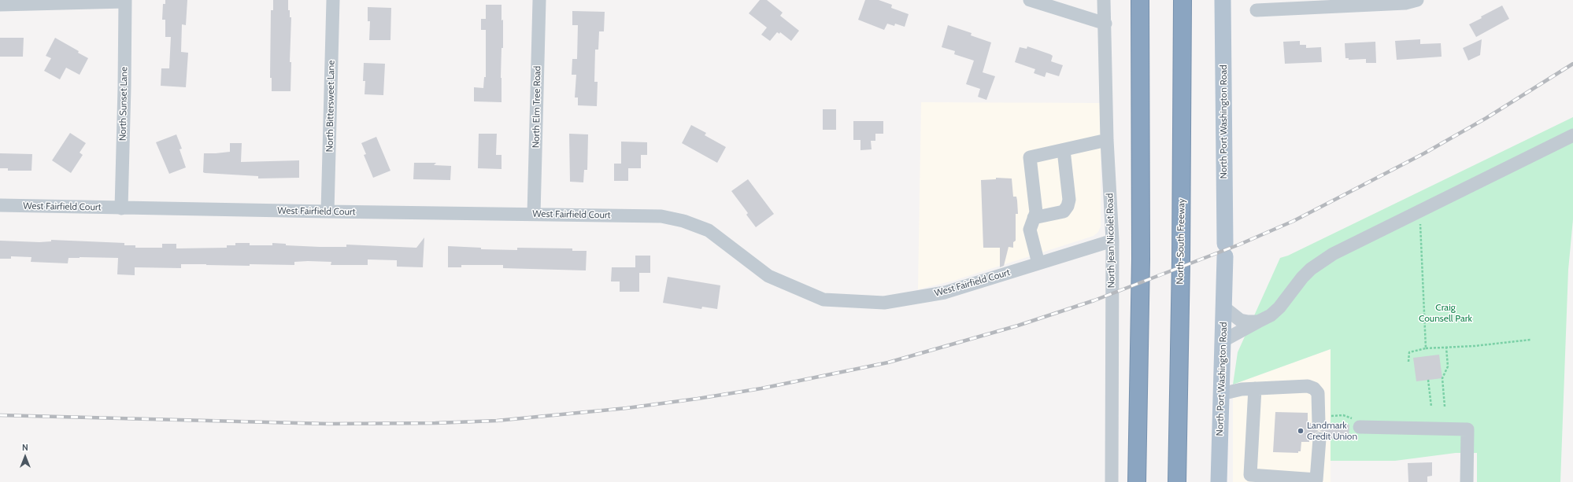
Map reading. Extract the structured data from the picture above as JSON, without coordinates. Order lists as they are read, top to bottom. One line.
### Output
{"streets":{"highway":["North-South Freeway"],"main road":["North Port Washington Road"],"street":["North Sunset Lane","North Bittersweet Lane","North Elm Tree Road","West Fairfield Court","North Jean Nicolet Road"]},"crossings":[["North Sunset Lane","West Fairfield Court"],["North Bittersweet Lane","West Fairfield Court"],["North Elm Tree Road","West Fairfield Court"],["West Fairfield Court","North Jean Nicolet Road"]],"parks":["Craig Counsell Park"],"places":["Landmark Credit Union"],"north":"top"}
